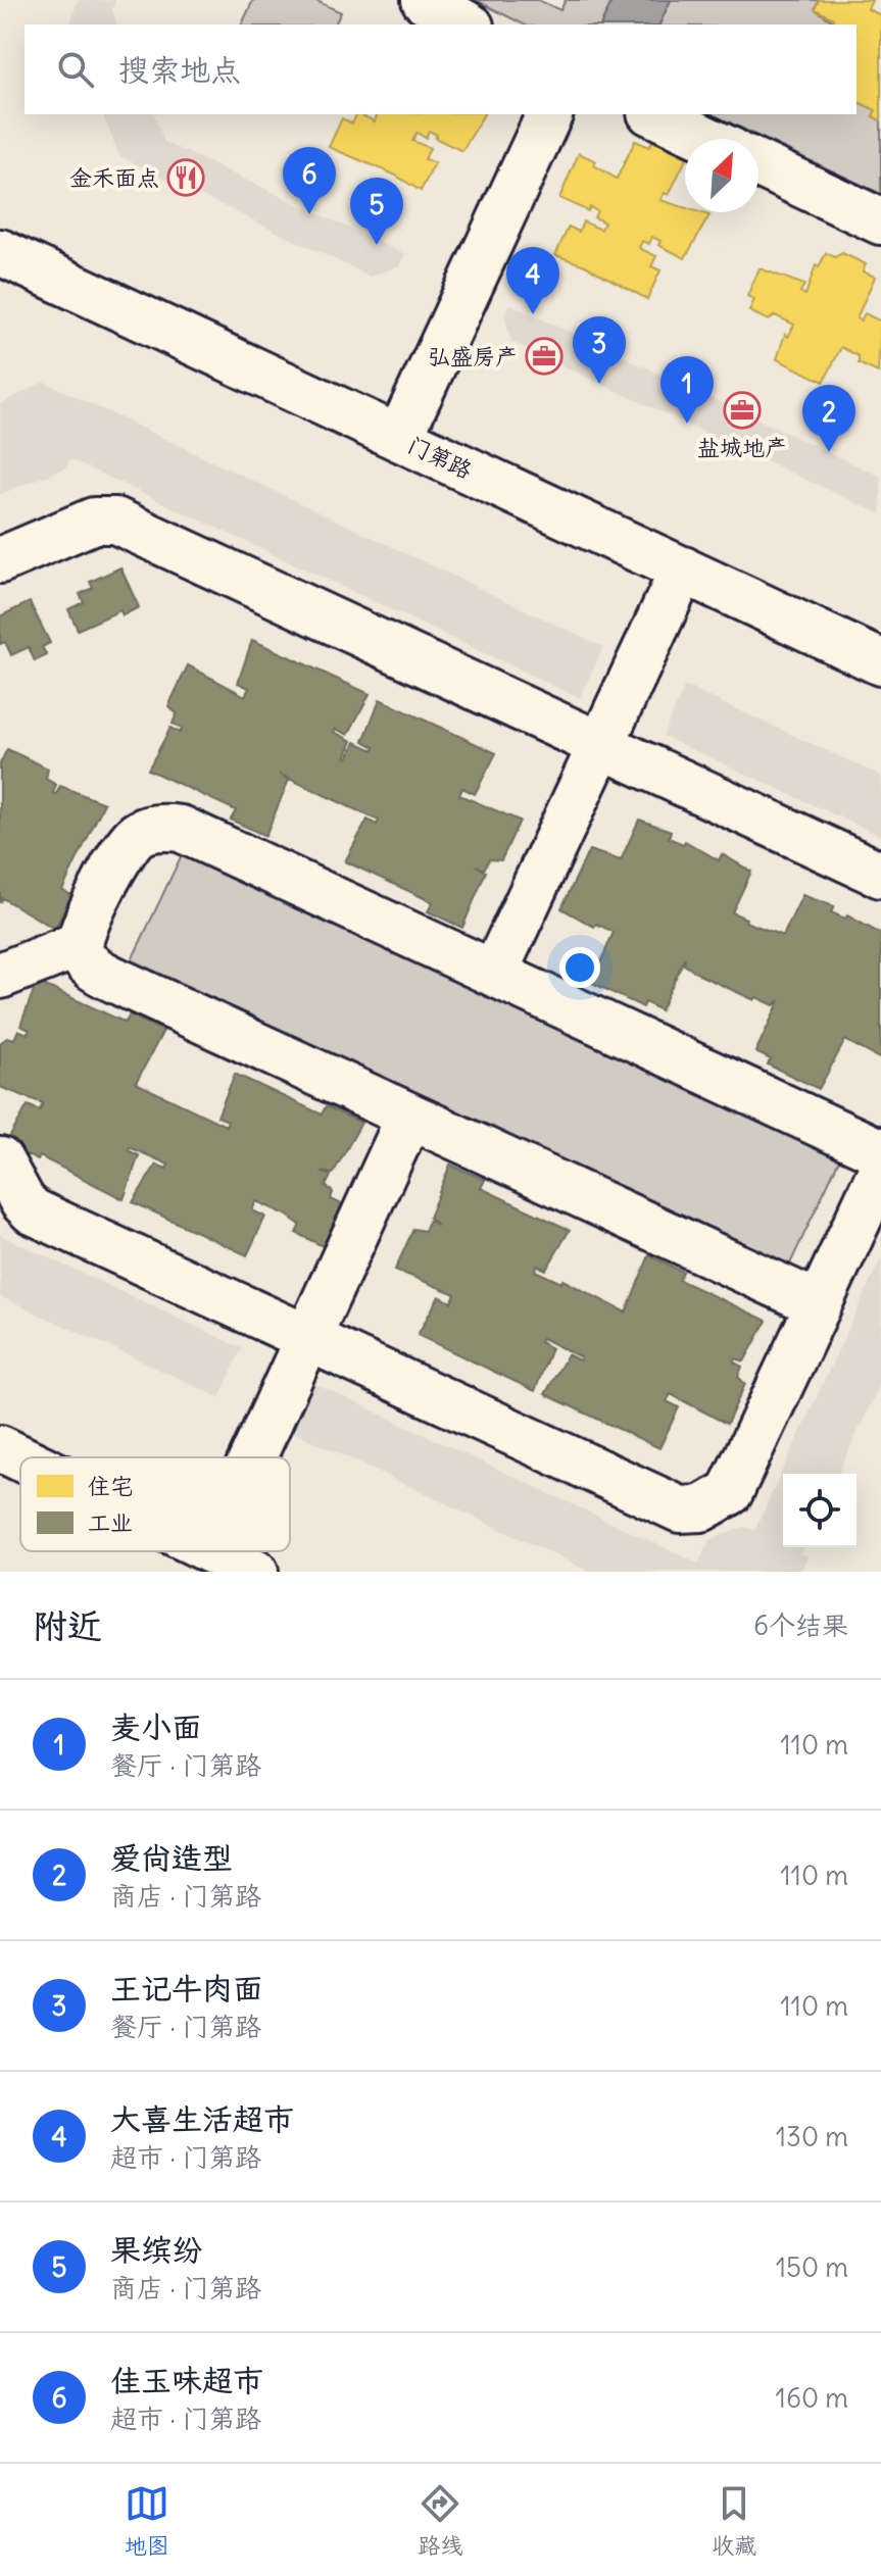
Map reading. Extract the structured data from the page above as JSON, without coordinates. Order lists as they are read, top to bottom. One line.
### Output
{"streets":{"street":["门第路"]},"places":{"restaurant":["金禾面点"],"office":["弘盛房产","盐城地产"]},"legend":["住宅","工业"],"north":"top right","page":{"search":"搜索地点","pins":["6","5","4","3","1","2"],"heading":["附近","6个结果"],"list":[{"mark":"1","name":"麦小面","note":"餐厅 · 门第路","value":"110 m"},{"mark":"2","name":"爱尚造型","note":"商店 · 门第路","value":"110 m"},{"mark":"3","name":"王记牛肉面","note":"餐厅 · 门第路","value":"110 m"},{"mark":"4","name":"大喜生活超市","note":"超市 · 门第路","value":"130 m"},{"mark":"5","name":"果缤纷","note":"商店 · 门第路","value":"150 m"},{"mark":"6","name":"佳玉味超市","note":"超市 · 门第路","value":"160 m"}],"nav":["地图","路线","收藏"]}}
